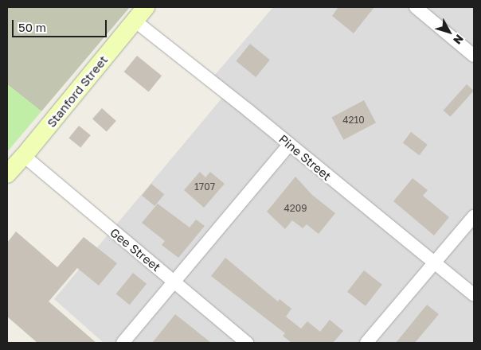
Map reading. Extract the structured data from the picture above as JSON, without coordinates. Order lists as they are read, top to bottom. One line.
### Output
{"streets":{"street":["Stanford Street","Pine Street","Gee Street"]},"crossings":[["Stanford Street","Pine Street"],["Stanford Street","Gee Street"]],"house_numbers":["4210","1707","4209"],"scale_bar":"50 m","north":"bottom right"}
